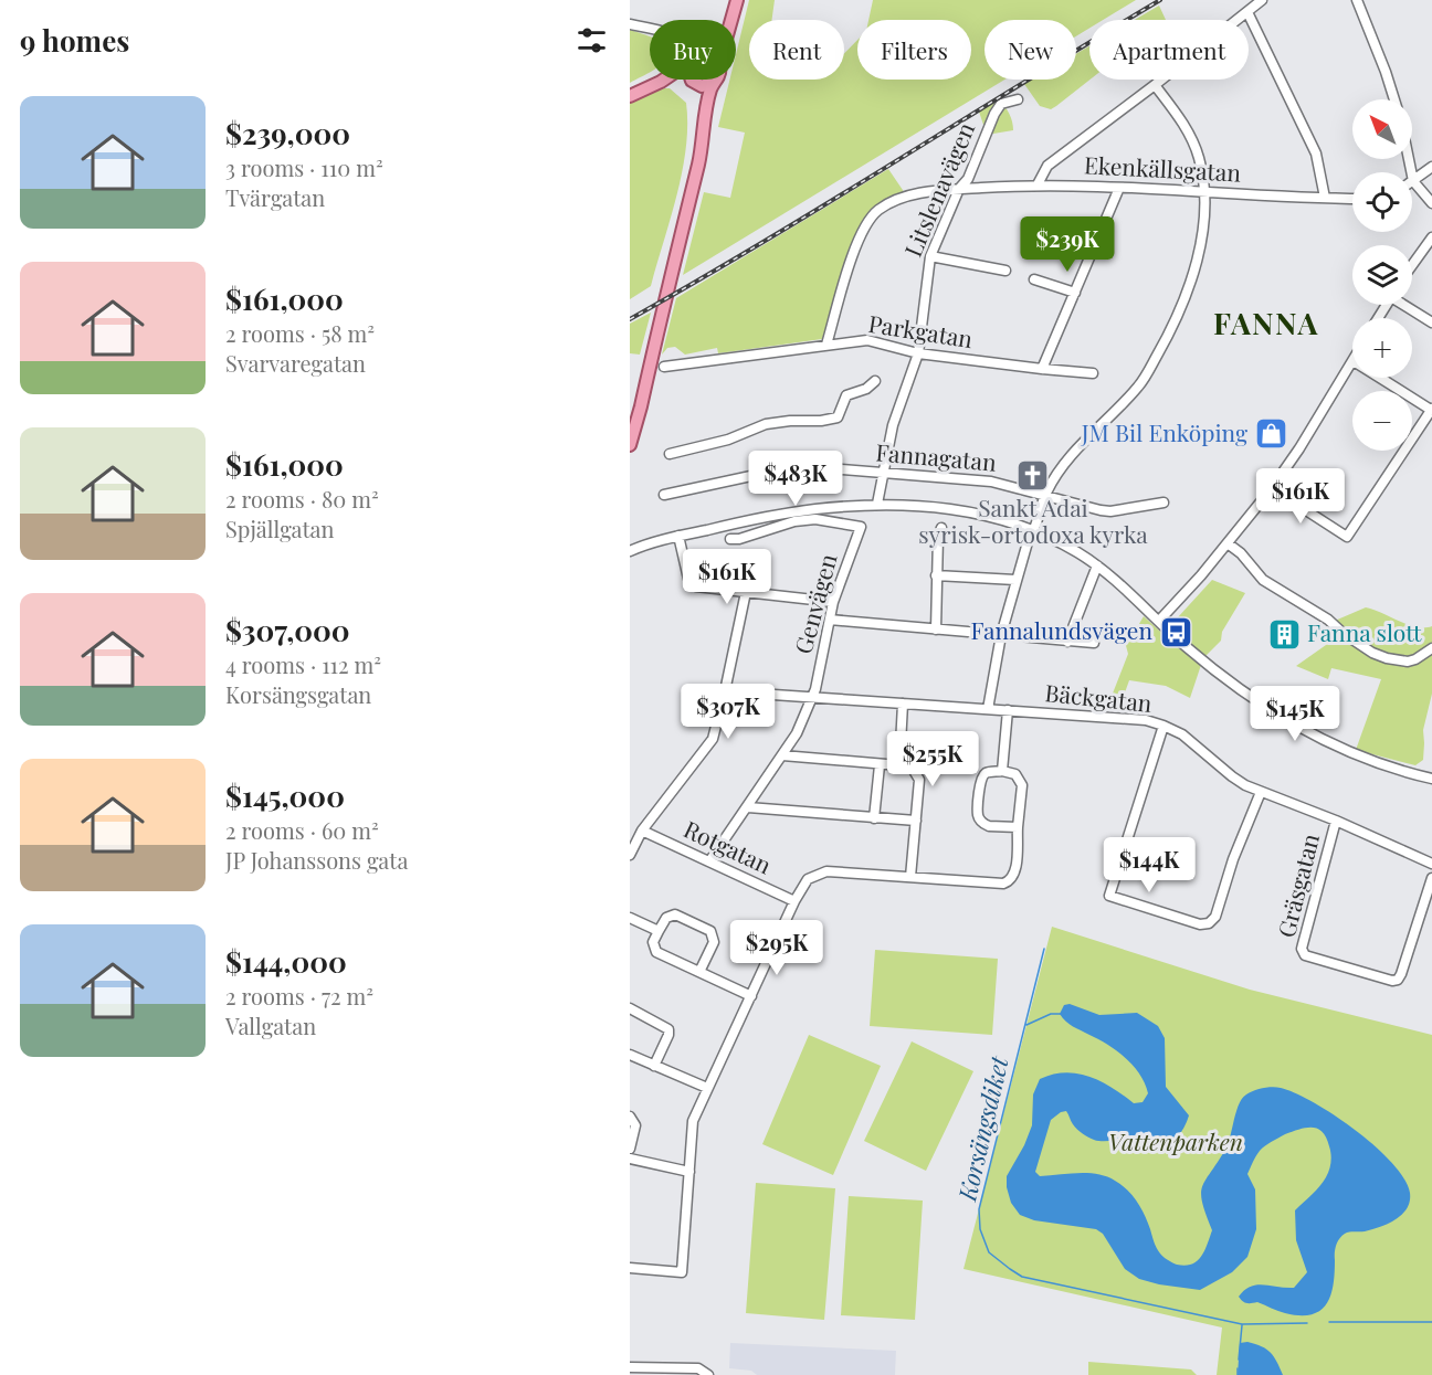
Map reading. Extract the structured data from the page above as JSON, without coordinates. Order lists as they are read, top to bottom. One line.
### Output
{"streets":{"street":["Ekenkällsgatan","Litslenavägen","Parkgatan","Fannagatan","Genvägen","Bäckgatan","Rotgatan","Gräsgatan"]},"crossings":[["Ekenkällsgatan","Litslenavägen"],["Ekenkällsgatan","Parkgatan"],["Litslenavägen","Parkgatan"],["Litslenavägen","Fannagatan"],["Genvägen","Bäckgatan"],["Genvägen","Rotgatan"],["Bäckgatan","Gräsgatan"]],"districts":["FANNA"],"water":["Korsängsdiket"],"parks":["Vattenparken"],"places":{"shop":["JM Bil Enköping"],"church":["Sankt Adai syrisk-ortodoxa kyrka"],"bus stop":["Fannalundsvägen"],"building":["Fanna slott"]},"north":"top left","page":{"heading":"9 homes","chip":["Buy","Rent","Filters","New","Apartment"],"list":[{"name":"$239,000","note":"3 rooms · 110 m² · Tvärgatan"},{"name":"$161,000","note":"2 rooms · 58 m² · Svarvaregatan"},{"name":"$161,000","note":"2 rooms · 80 m² · Spjällgatan"},{"name":"$307,000","note":"4 rooms · 112 m² · Korsängsgatan"},{"name":"$145,000","note":"2 rooms · 60 m² · JP Johanssons gata"},{"name":"$144,000","note":"2 rooms · 72 m² · Vallgatan"}],"map_buttons":["+","−"],"price":["$239K","$483K","$161K","$161K","$307K","$145K","$255K","$144K","$295K"]}}
